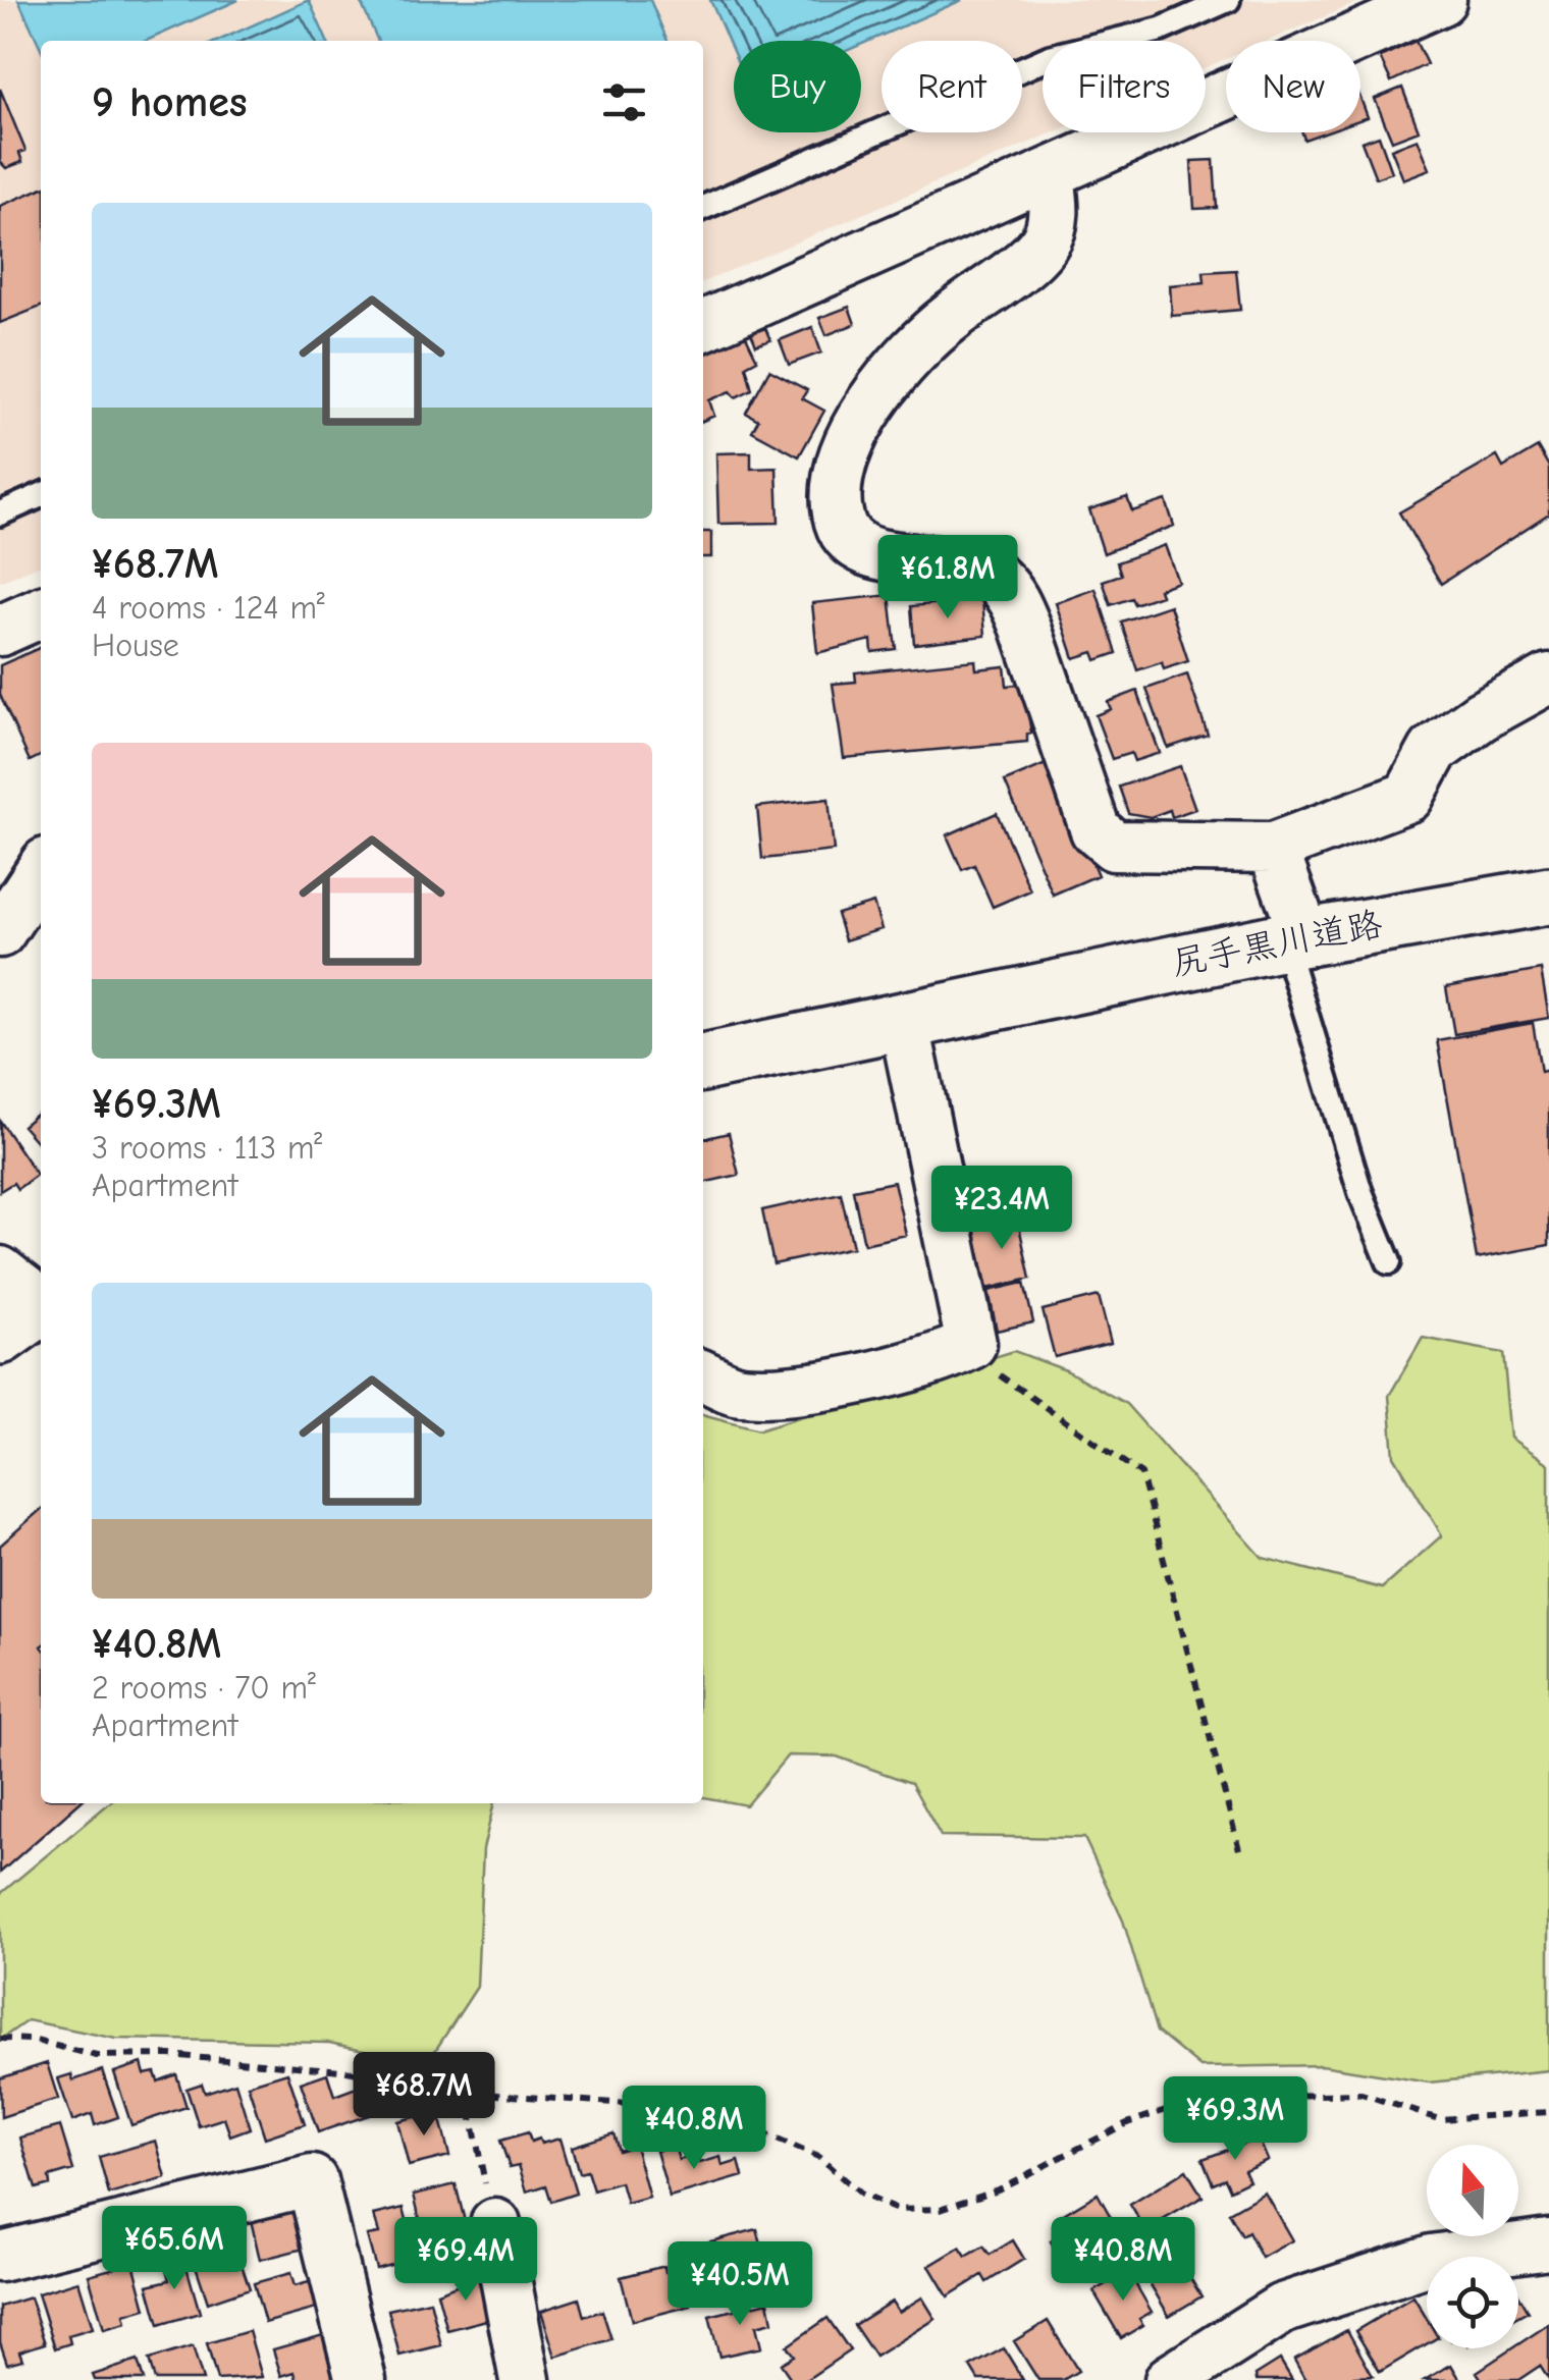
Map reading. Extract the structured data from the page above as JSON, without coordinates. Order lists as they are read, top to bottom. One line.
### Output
{"streets":{"main road":["尻手黒川道路"]},"north":"top","page":{"chip":["Buy","Rent","Filters","New"],"heading":"9 homes","list":[{"name":"¥68.7M","note":"4 rooms · 124 m² · House"},{"name":"¥69.3M","note":"3 rooms · 113 m² · Apartment"},{"name":"¥40.8M","note":"2 rooms · 70 m² · Apartment"}],"price":["¥61.8M","¥23.4M","¥68.7M","¥69.3M","¥40.8M","¥65.6M","¥69.4M","¥40.8M","¥40.5M"]}}
